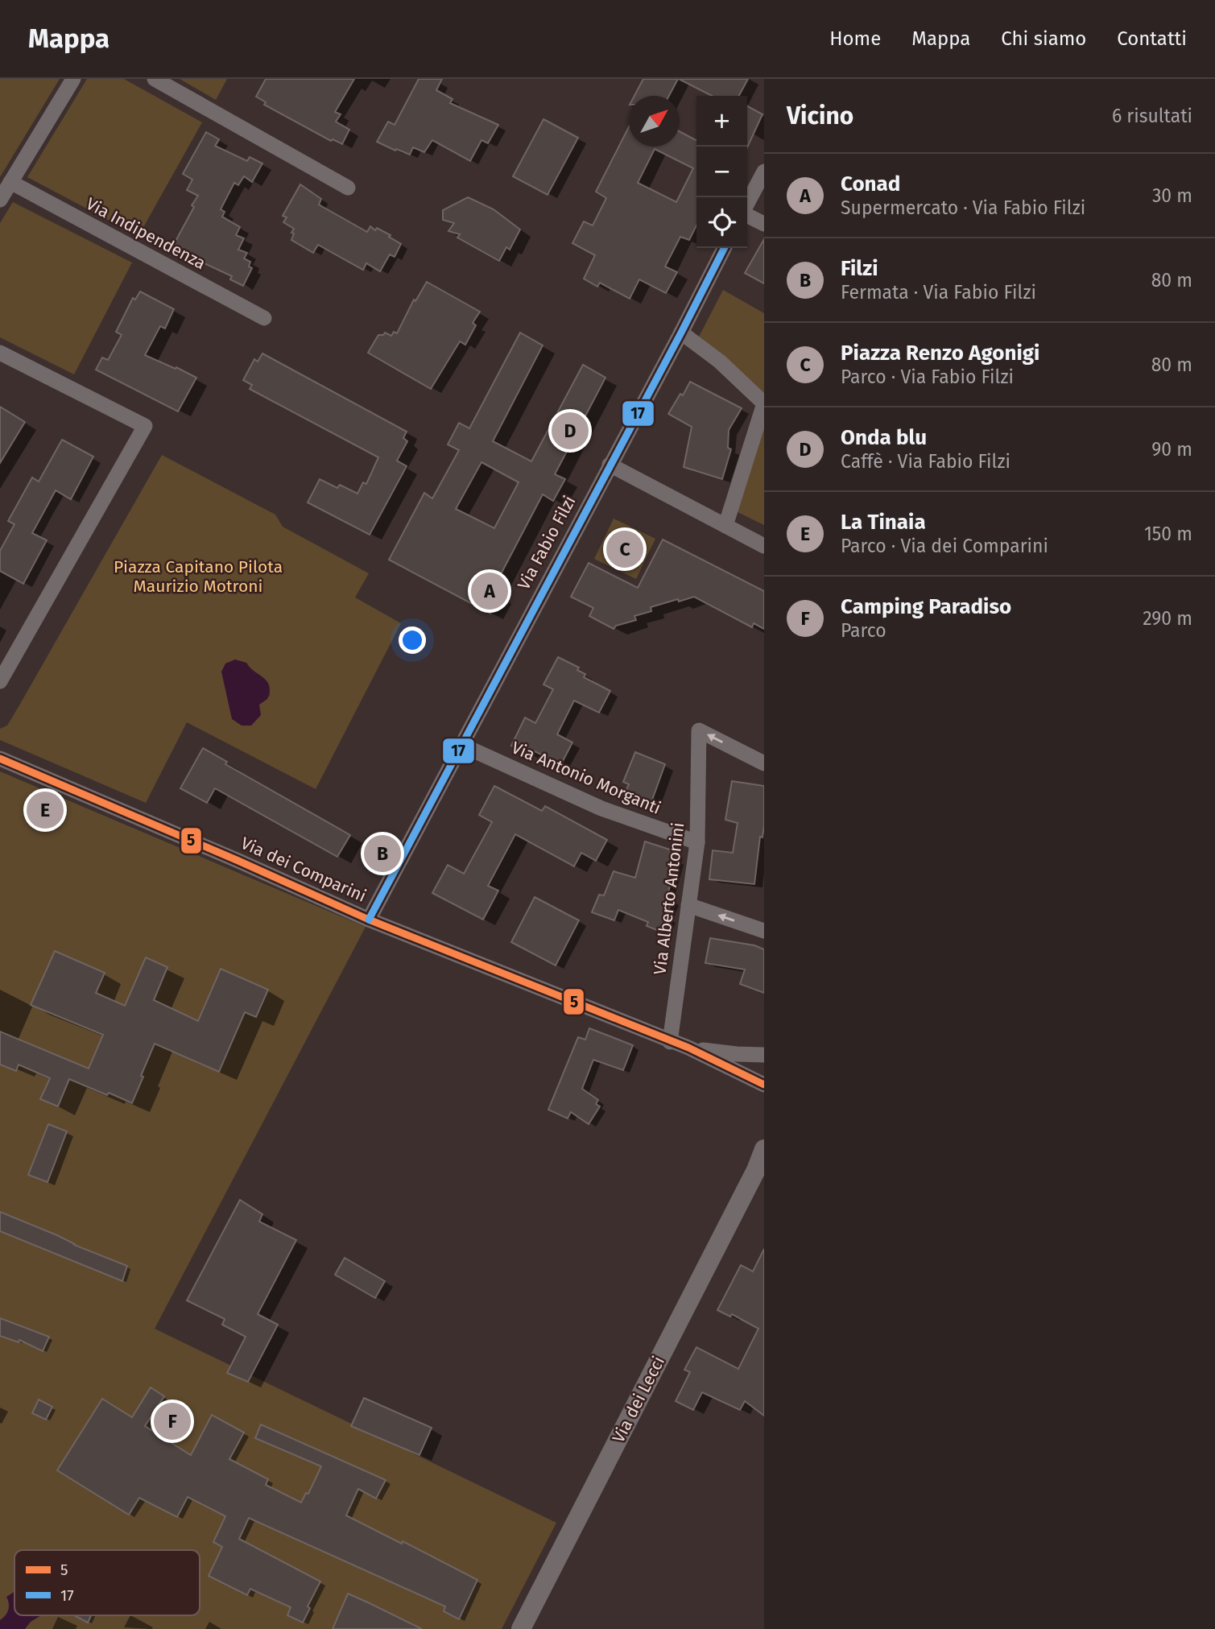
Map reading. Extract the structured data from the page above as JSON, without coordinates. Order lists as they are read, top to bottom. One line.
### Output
{"streets":{"street":["Via Indipendenza","Via Fabio Filzi","Via Antonio Morganti","Via dei Comparini","Via Alberto Antonini","Via dei Lecci"]},"crossings":[["Via Fabio Filzi","Via Antonio Morganti"],["Via Fabio Filzi","Via dei Comparini"],["Via Antonio Morganti","Via Alberto Antonini"],["Via dei Comparini","Via Alberto Antonini"]],"parks":["Piazza Capitano Pilota Maurizio Motroni"],"lines":["transit line 17","transit line 5"],"legend":["5","17"],"north":"top right","page":{"header":"Mappa","nav":["Home","Mappa","Chi siamo","Contatti"],"heading":["Vicino","6 risultati"],"map_buttons":["+","−"],"list":[{"mark":"A","name":"Conad","note":"Supermercato · Via Fabio Filzi","value":"30 m"},{"mark":"B","name":"Filzi","note":"Fermata · Via Fabio Filzi","value":"80 m"},{"mark":"C","name":"Piazza Renzo Agonigi","note":"Parco · Via Fabio Filzi","value":"80 m"},{"mark":"D","name":"Onda blu","note":"Caffè · Via Fabio Filzi","value":"90 m"},{"mark":"E","name":"La Tinaia","note":"Parco · Via dei Comparini","value":"150 m"},{"mark":"F","name":"Camping Paradiso","note":"Parco","value":"290 m"}],"pins":["D","C","A","E","B","F"]}}
